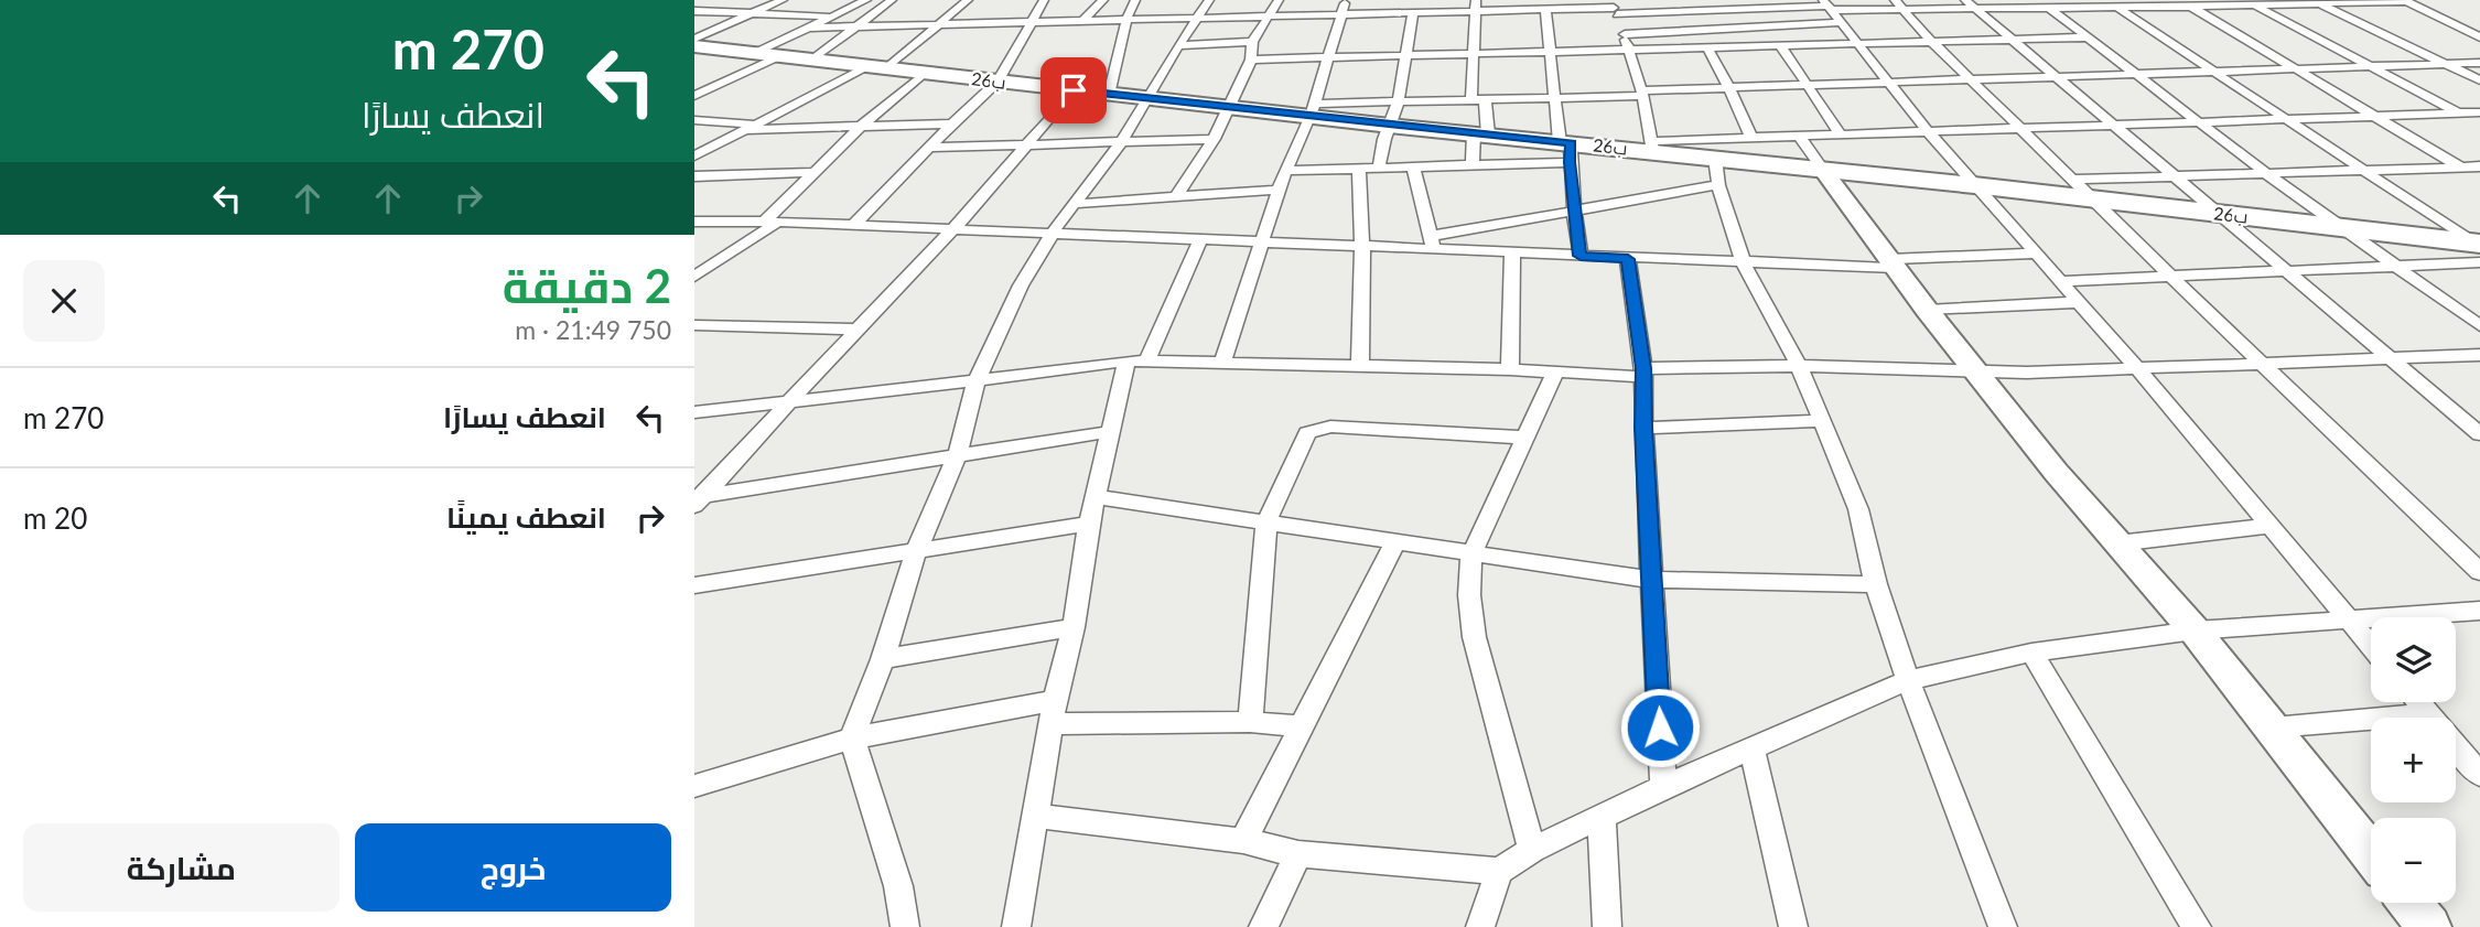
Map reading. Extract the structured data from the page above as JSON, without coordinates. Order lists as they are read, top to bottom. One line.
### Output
{"streets":{"highway":["26ب"]},"page":{"turn":["270 m","انعطف يسارًا"],"heading":["2 دقيقة","750 m · 21:49"],"list":[{"name":"انعطف يسارًا","value":"270 m"},{"name":"انعطف يمينًا","value":"20 m"}],"map_buttons":["+","−"],"buttons":["خروج","مشاركة"]}}
